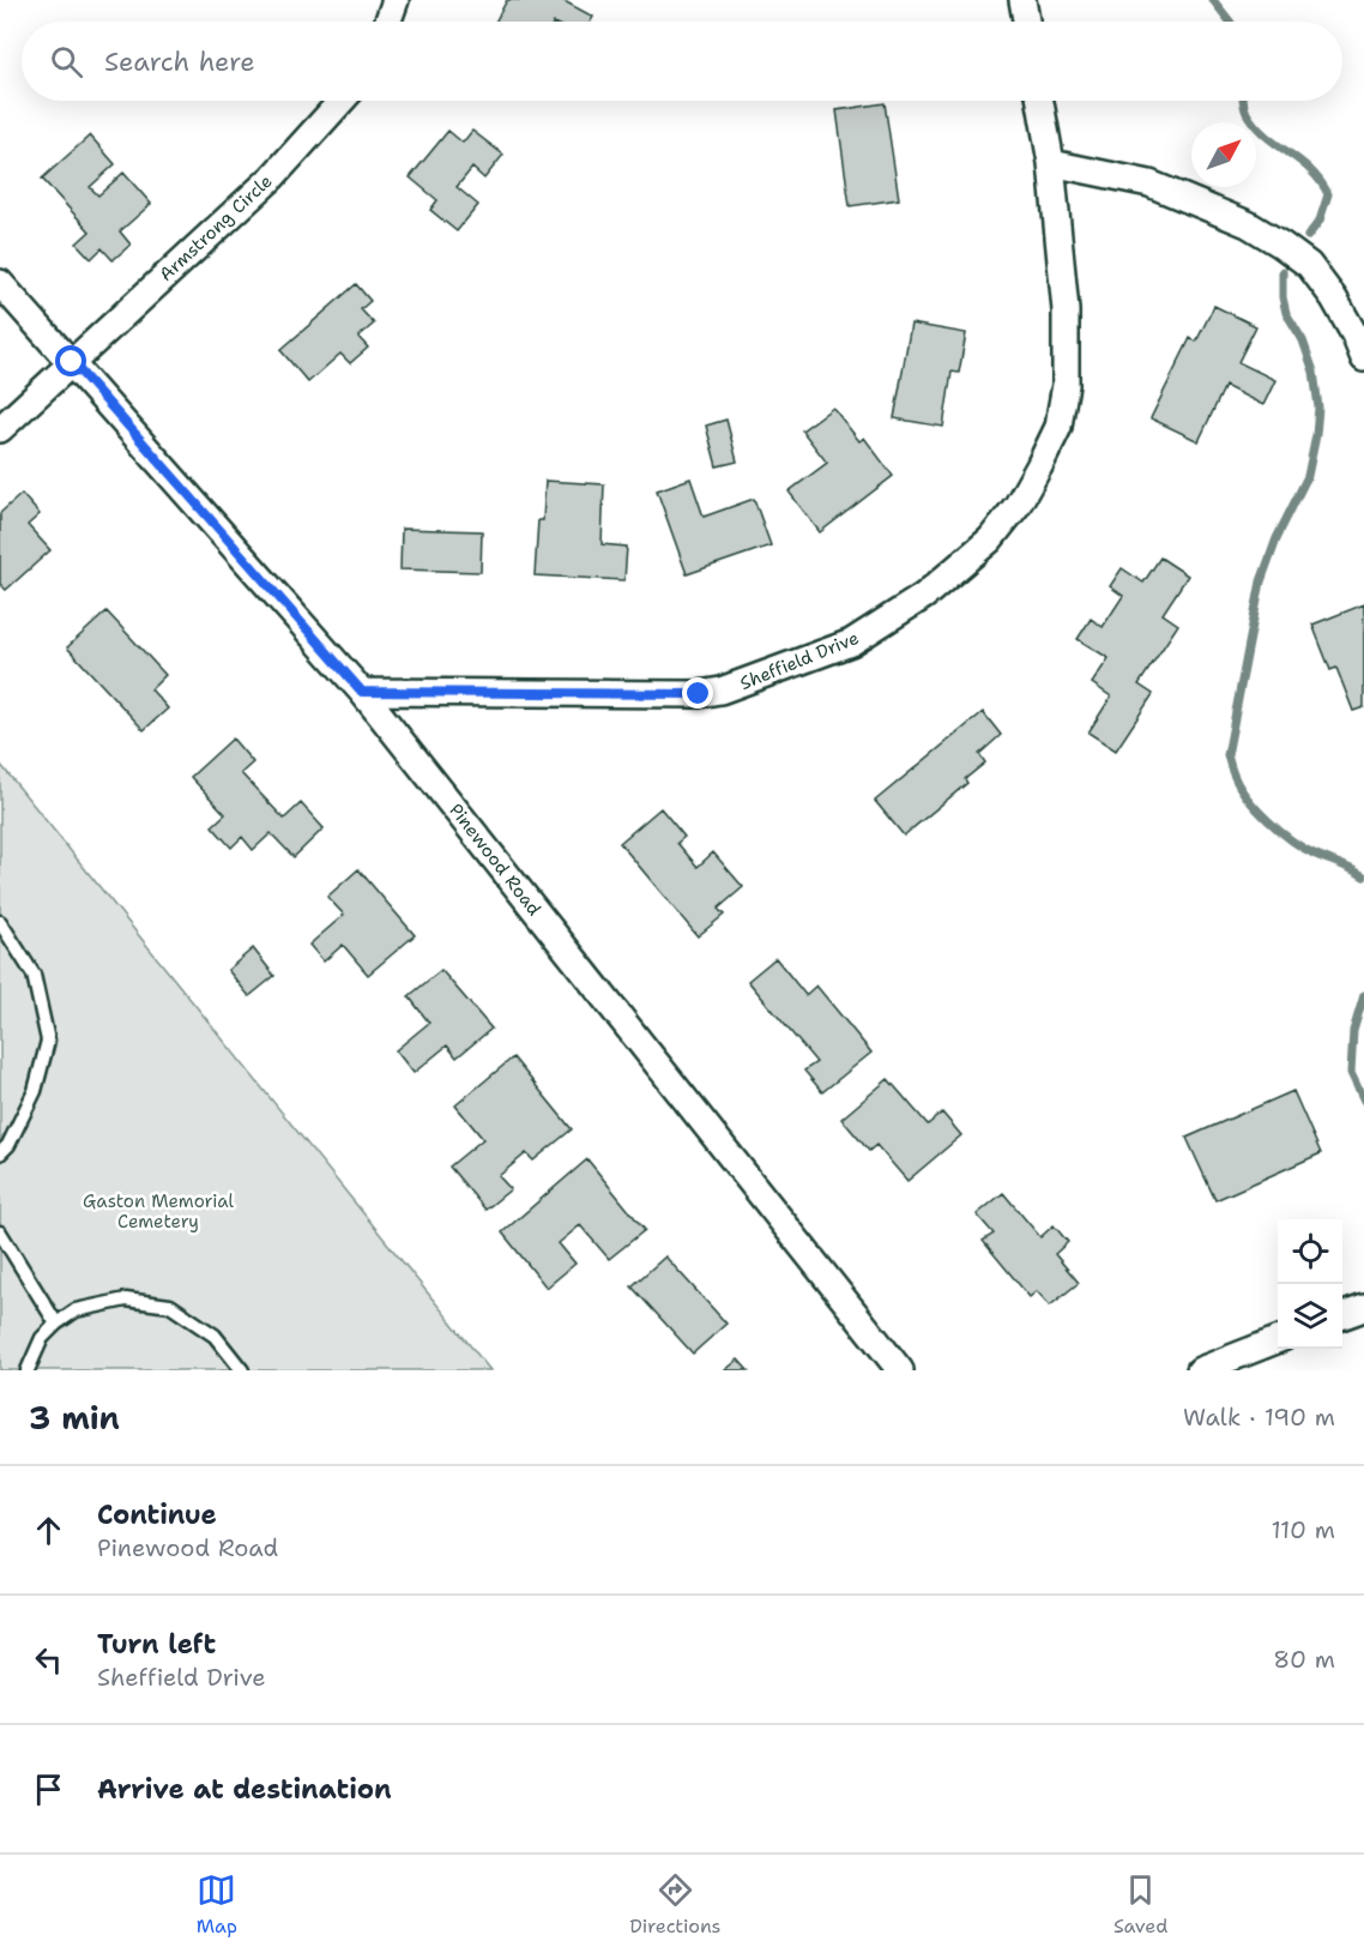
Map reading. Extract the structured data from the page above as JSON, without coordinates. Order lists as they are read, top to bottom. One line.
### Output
{"streets":{"street":["Armstrong Circle","Sheffield Drive","Pinewood Road"]},"crossings":[["Armstrong Circle","Pinewood Road"],["Sheffield Drive","Pinewood Road"]],"parks":["Gaston Memorial Cemetery"],"north":"top right","page":{"search":"Search here","heading":["3 min","Walk · 190 m"],"list":[["Continue","Pinewood Road","110 m"],["Turn left","Sheffield Drive","80 m"],"Arrive at destination"],"nav":["Map","Directions","Saved"]}}
